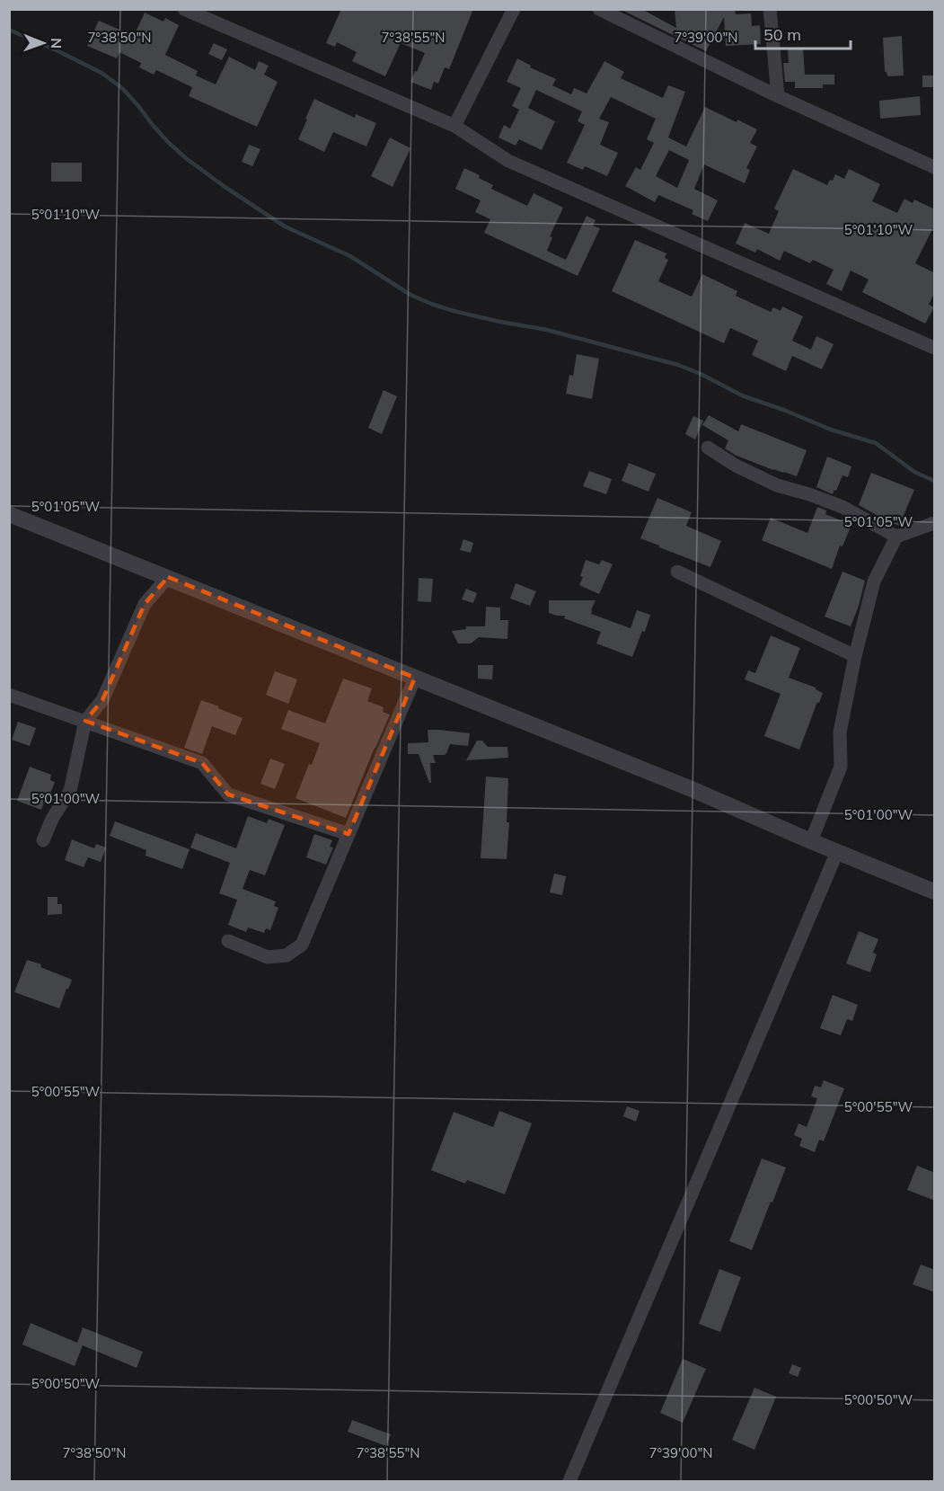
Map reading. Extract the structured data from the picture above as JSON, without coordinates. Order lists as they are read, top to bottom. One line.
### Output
{"scale_bar":"50 m","north":"right","coordinates":["7°38'50\"N","7°38'55\"N","7°39'00\"N","5°01'10\"W","5°01'05\"W","5°01'00\"W","5°00'55\"W","5°00'50\"W"]}
